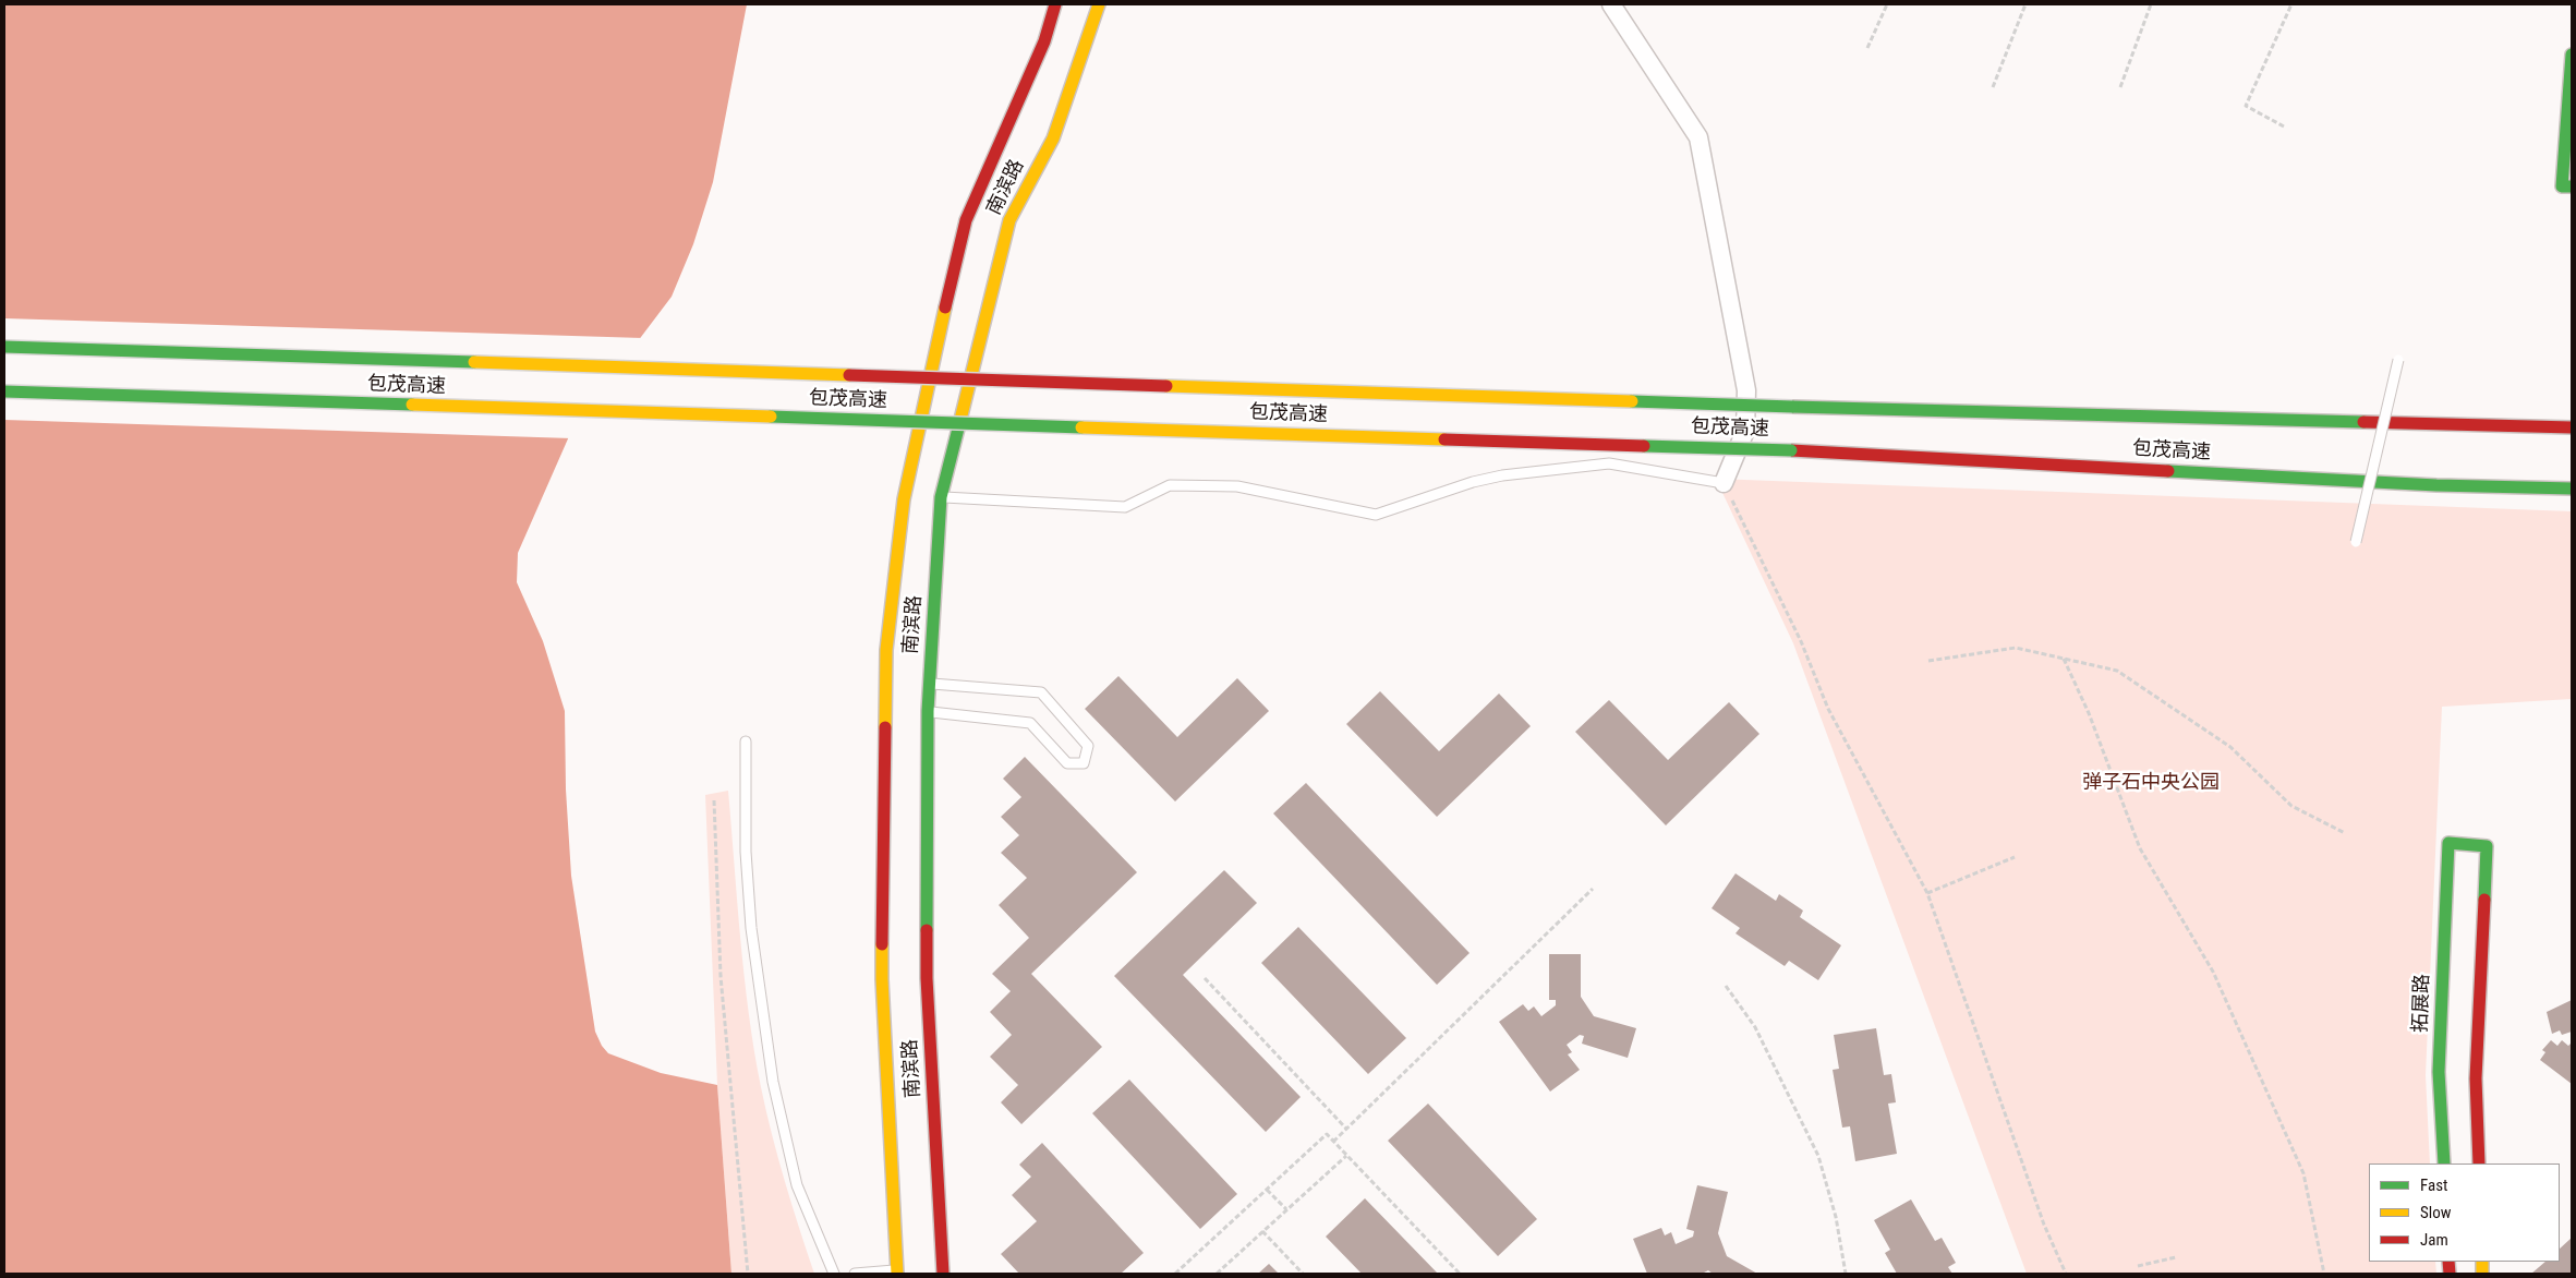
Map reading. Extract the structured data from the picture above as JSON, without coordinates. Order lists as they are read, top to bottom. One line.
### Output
{"streets":{"main road":["南滨路","包茂高速","拓展路"]},"parks":["弹子石中央公园"],"legend":["Fast","Slow","Jam"]}
